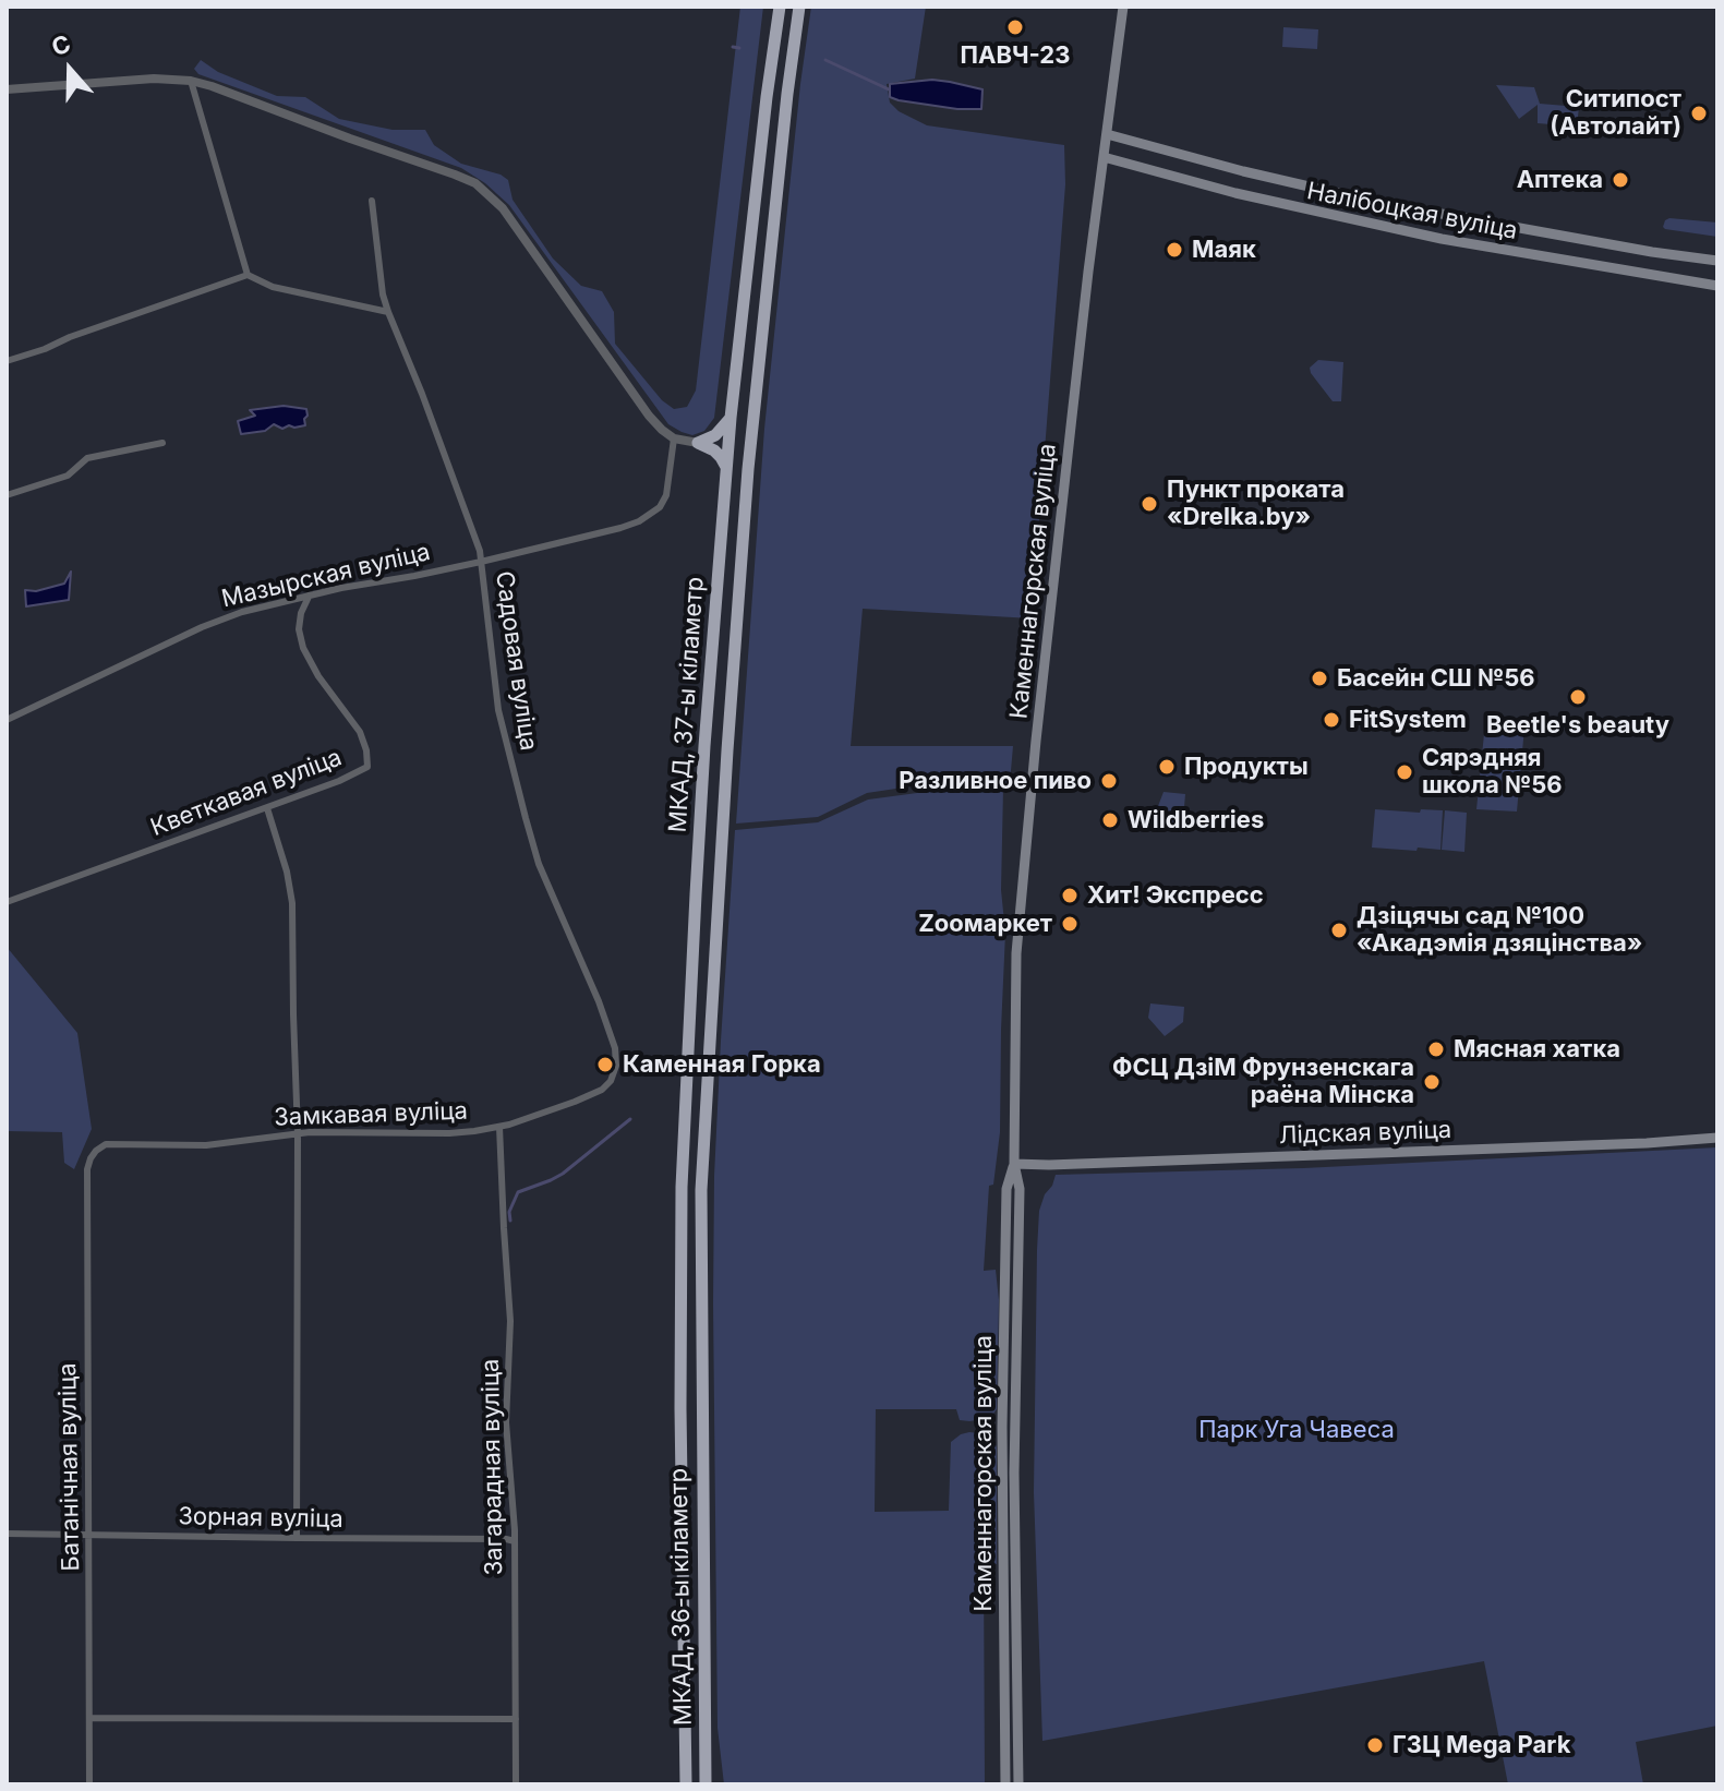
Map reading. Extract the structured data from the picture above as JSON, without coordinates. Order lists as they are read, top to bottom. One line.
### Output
{"streets":{"highway":["МКАД, 37-ы кіламетр","МКАД, 36-ы кіламетр"],"main road":["Налібоцкая вуліца","Каменнагорская вуліца","Лідская вуліца"],"street":["Мазырская вуліца","Садовая вуліца","Кветкавая вуліца","Замкавая вуліца","Батанічная вуліца","Загарадная вуліца","Зорная вуліца"]},"crossings":[["Налібоцкая вуліца","Каменнагорская вуліца"],["Мазырская вуліца","Садовая вуліца"],["Мазырская вуліца","Кветкавая вуліца"],["Каменнагорская вуліца","Лідская вуліца"],["Садовая вуліца","Замкавая вуліца"],["МКАД, 37-ы кіламетр","МКАД, 36-ы кіламетр"],["Замкавая вуліца","Батанічная вуліца"],["Замкавая вуліца","Загарадная вуліца"],["Батанічная вуліца","Зорная вуліца"],["Загарадная вуліца","Зорная вуліца"]],"parks":["Парк Уга Чавеса"],"places":["ПАВЧ-23","Ситипост (Автолайт)","Аптека","Маяк","Пункт проката «Drelka.by»","Басейн СШ №56","Beetle's beauty","FitSystem","Продукты","Сярэдняя школа №56","Разливное пиво","Wildberries","Хит! Экспресс","Zooмаркет","Дзіцячы сад №100 «Акадэмія дзяцінства»","Мясная хатка","Каменная Горка","ФСЦ ДзіМ Фрунзенскага раёна Мінска","ГЗЦ Mega Park"],"north":"top"}
